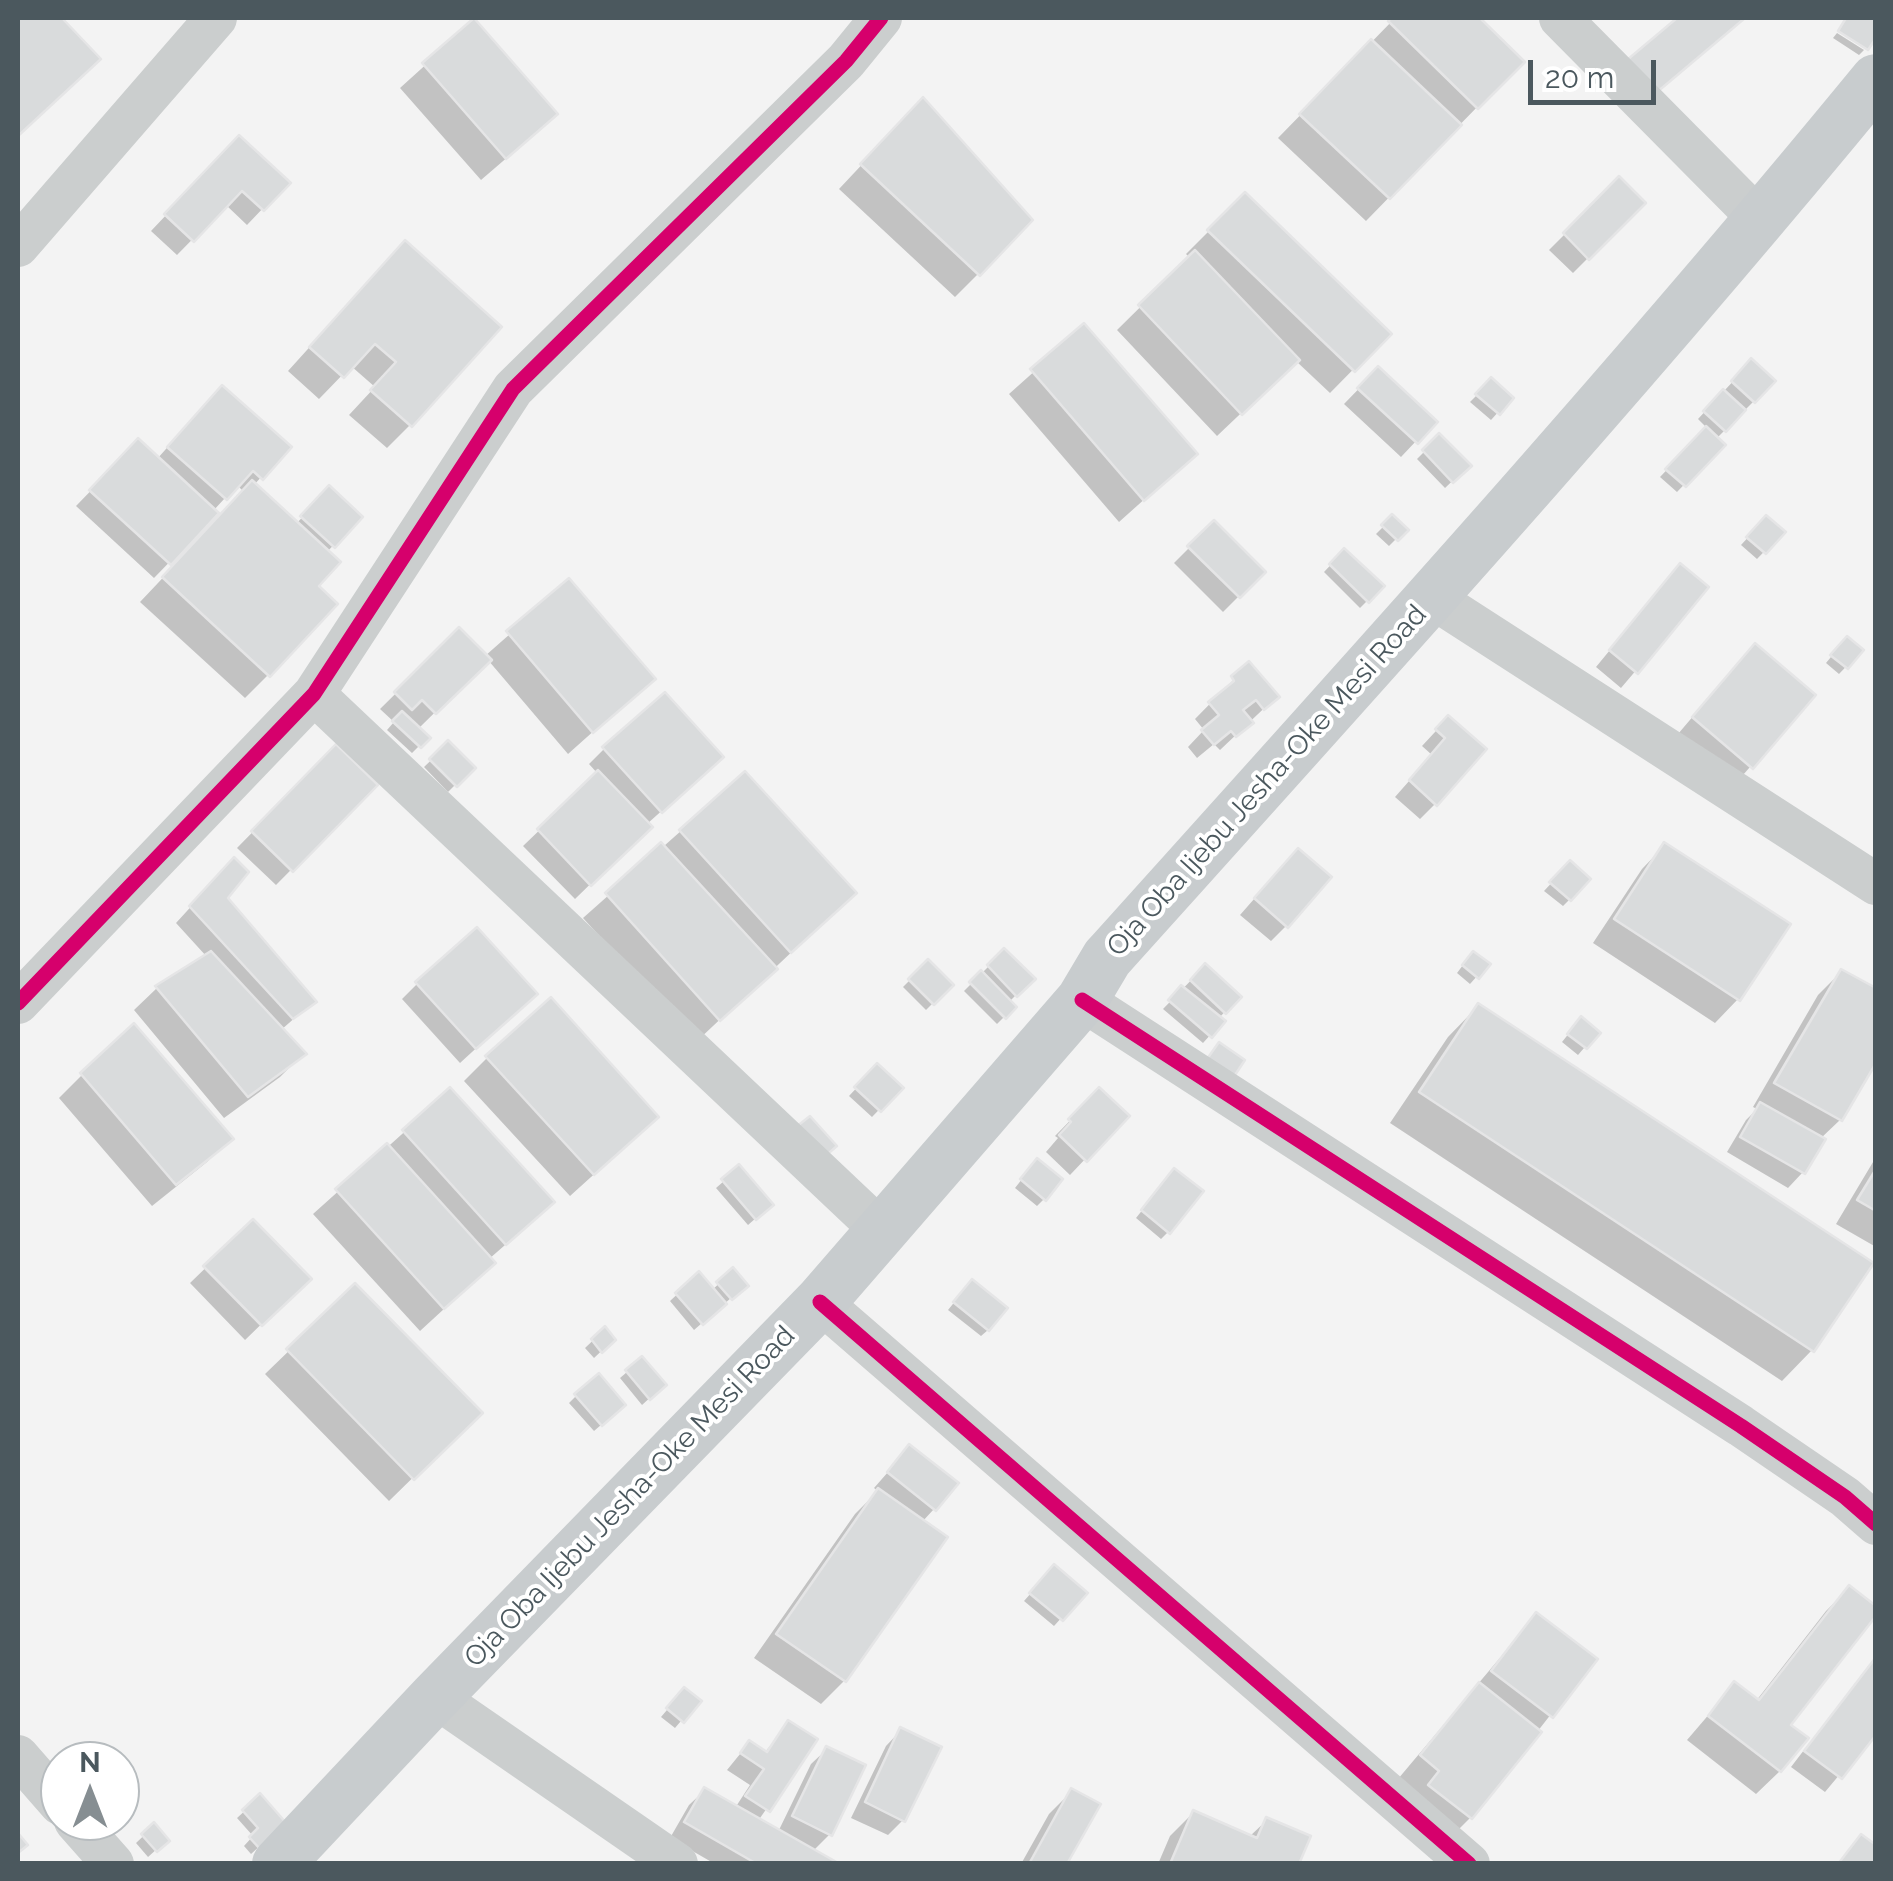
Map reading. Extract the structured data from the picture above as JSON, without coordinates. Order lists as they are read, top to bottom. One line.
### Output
{"streets":{"main road":["Oja Oba Ijebu Jesha-Oke Mesi Road"]},"scale_bar":"20 m","north":"top"}
